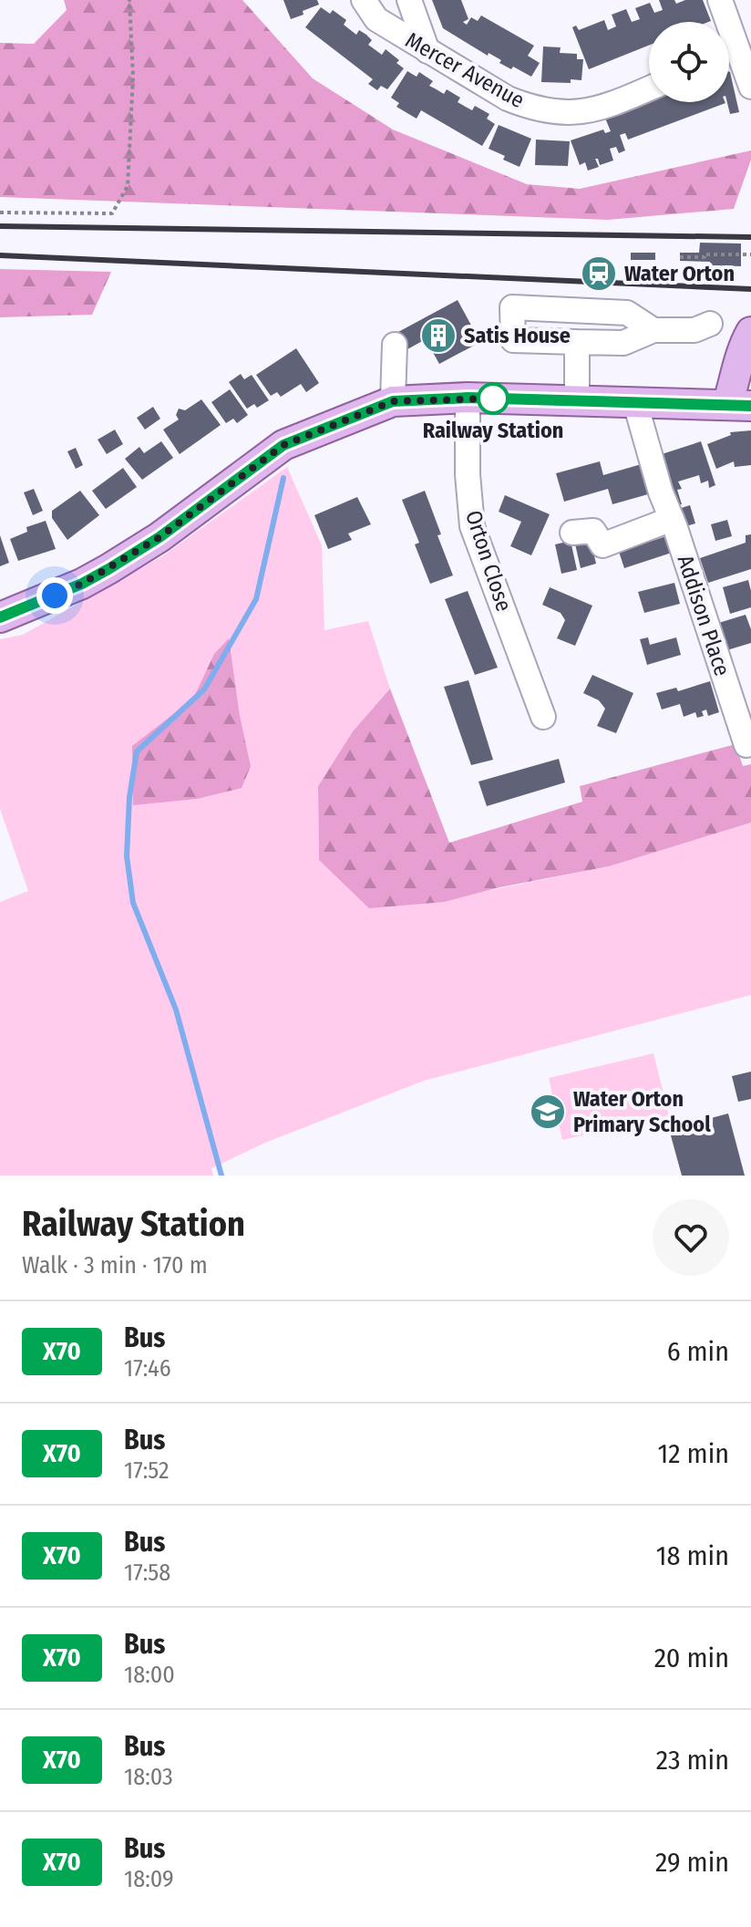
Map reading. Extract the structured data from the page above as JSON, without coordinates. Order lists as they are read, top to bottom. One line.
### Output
{"streets":{"street":["Mercer Avenue","Orton Close","Addison Place"]},"places":{"station":["Water Orton"],"building":["Satis House"],"other":["Railway Station"],"school or university":["Water Orton Primary School"]},"lines":["bus line X70"],"page":{"heading":["Railway Station","Walk · 3 min · 170 m"],"list":[{"mark":"X70","name":"Bus","note":"17:46","value":"6 min"},{"mark":"X70","name":"Bus","note":"17:52","value":"12 min"},{"mark":"X70","name":"Bus","note":"17:58","value":"18 min"},{"mark":"X70","name":"Bus","note":"18:00","value":"20 min"},{"mark":"X70","name":"Bus","note":"18:03","value":"23 min"},{"mark":"X70","name":"Bus","note":"18:09","value":"29 min"}]}}
